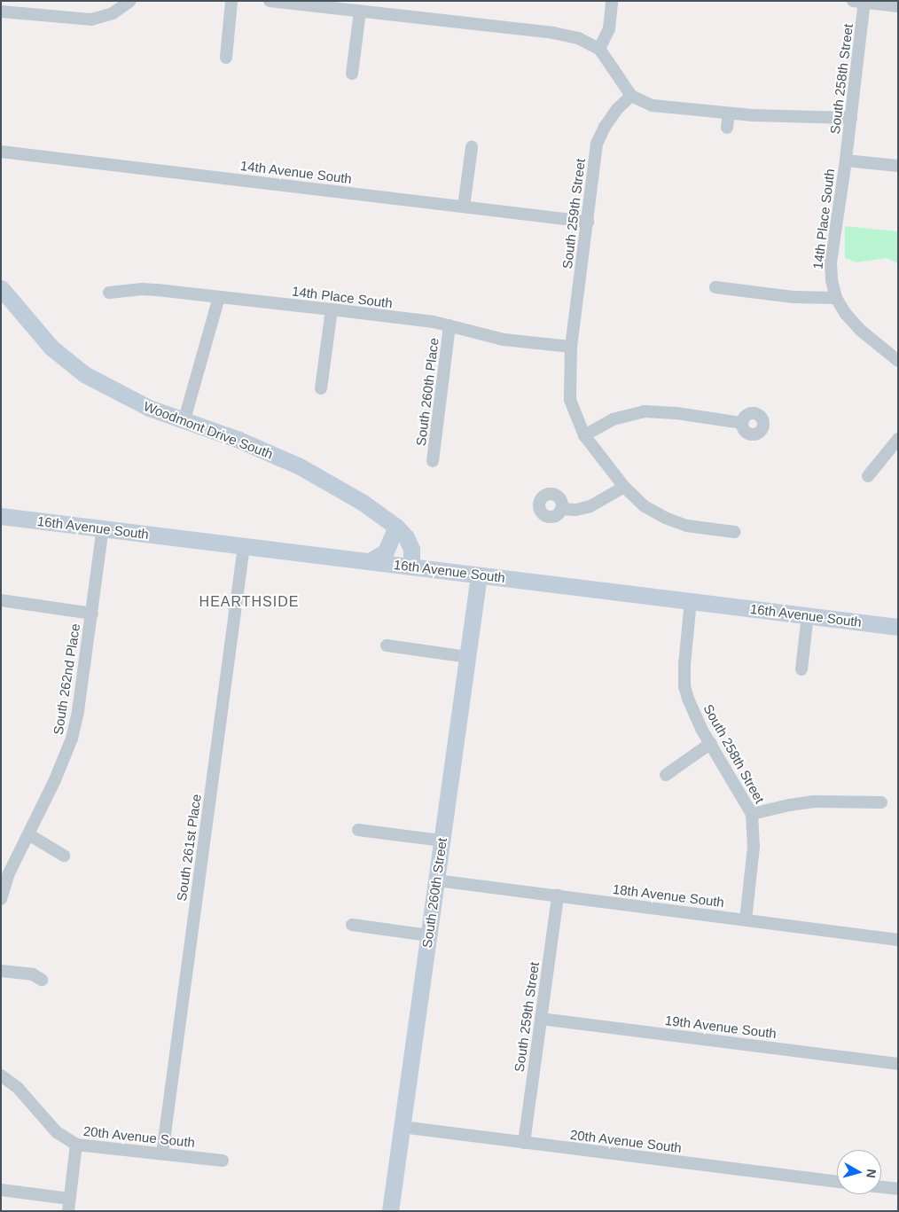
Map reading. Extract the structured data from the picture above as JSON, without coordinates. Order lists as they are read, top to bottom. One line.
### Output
{"streets":{"main road":["Woodmont Drive South","16th Avenue South","South 260th Street"],"street":["South 258th Street","14th Avenue South","South 259th Street","14th Place South","South 260th Place","South 262nd Place","South 261st Place","18th Avenue South","19th Avenue South","20th Avenue South"]},"crossings":[["South 258th Street","14th Place South"],["South 258th Street","16th Avenue South"],["South 258th Street","18th Avenue South"],["14th Avenue South","South 259th Street"],["South 259th Street","14th Place South"],["South 259th Street","18th Avenue South"],["South 259th Street","19th Avenue South"],["South 259th Street","20th Avenue South"],["14th Place South","South 260th Place"],["Woodmont Drive South","16th Avenue South"],["16th Avenue South","South 262nd Place"],["16th Avenue South","South 261st Place"],["16th Avenue South","South 260th Street"],["South 261st Place","20th Avenue South"],["South 260th Street","18th Avenue South"],["South 260th Street","20th Avenue South"]],"districts":["HEARTHSIDE"],"north":"right"}
